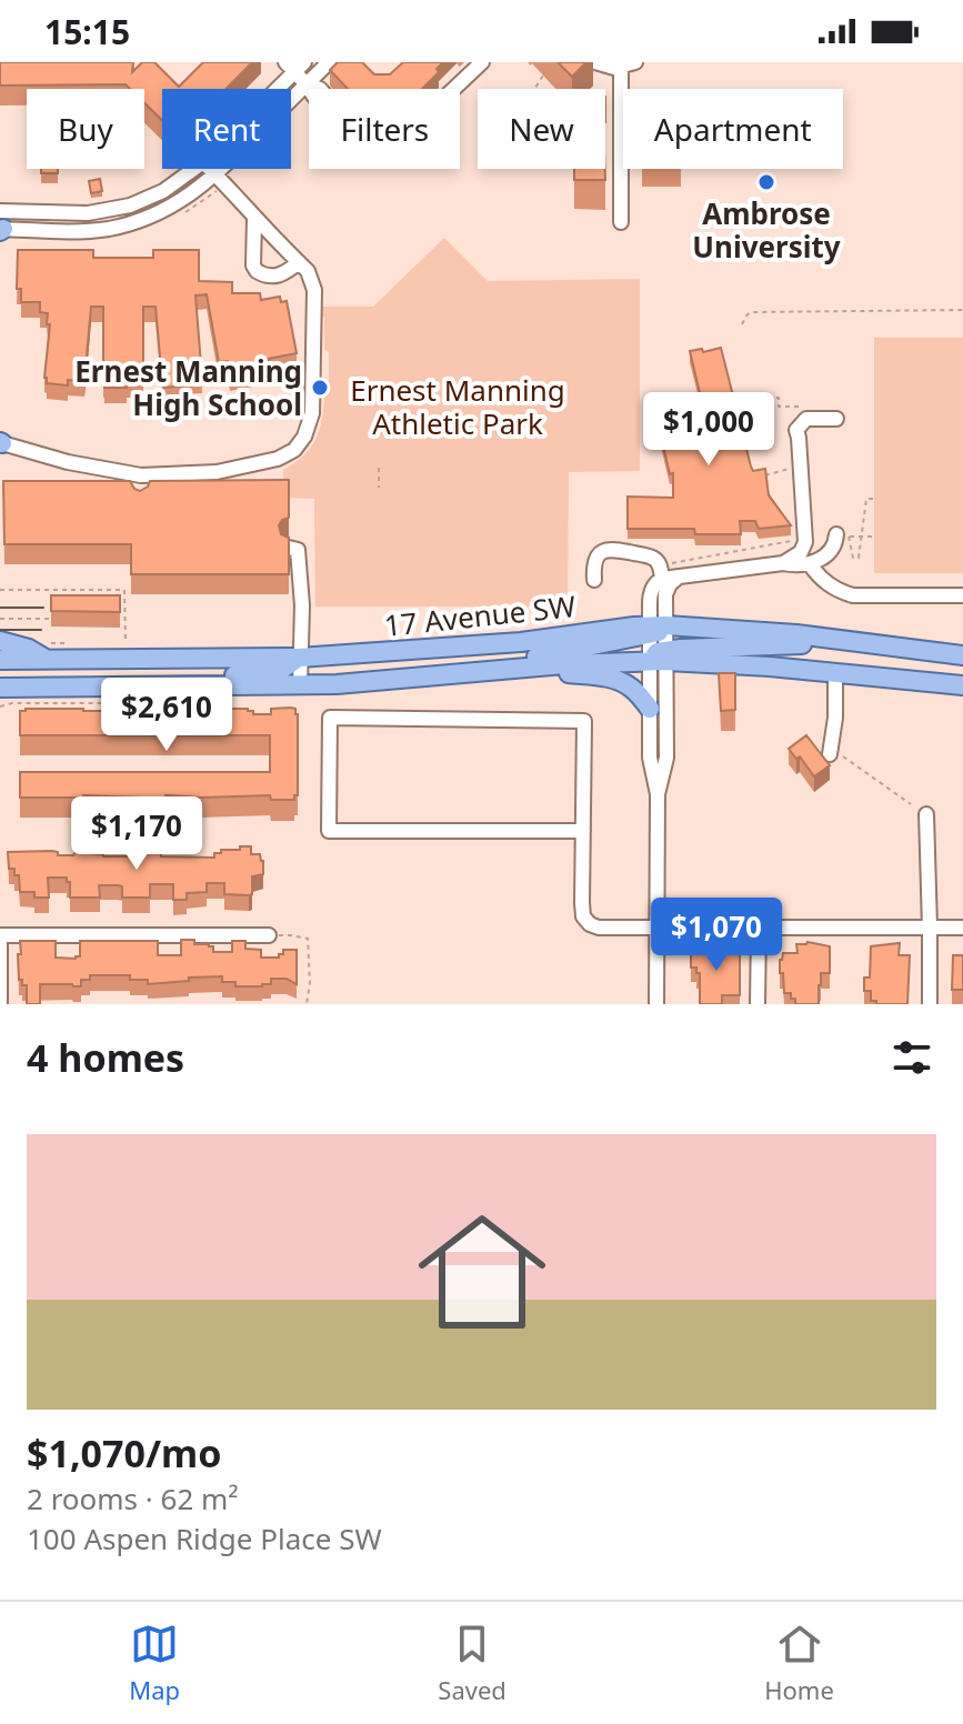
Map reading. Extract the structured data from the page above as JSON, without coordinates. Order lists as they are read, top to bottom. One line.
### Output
{"streets":{"main road":["17 Avenue SW"]},"parks":["Ernest Manning Athletic Park"],"places":["Ambrose University","Ernest Manning High School"],"page":{"status":"15:15","chip":["Buy","Rent","Filters","New","Apartment"],"price":["$1,000","$2,610","$1,170","$1,070"],"heading":"4 homes","list":[{"name":"$1,070/mo","note":"2 rooms · 62 m² · 100 Aspen Ridge Place SW"}],"tabs":["Map","Saved","Home"]}}
